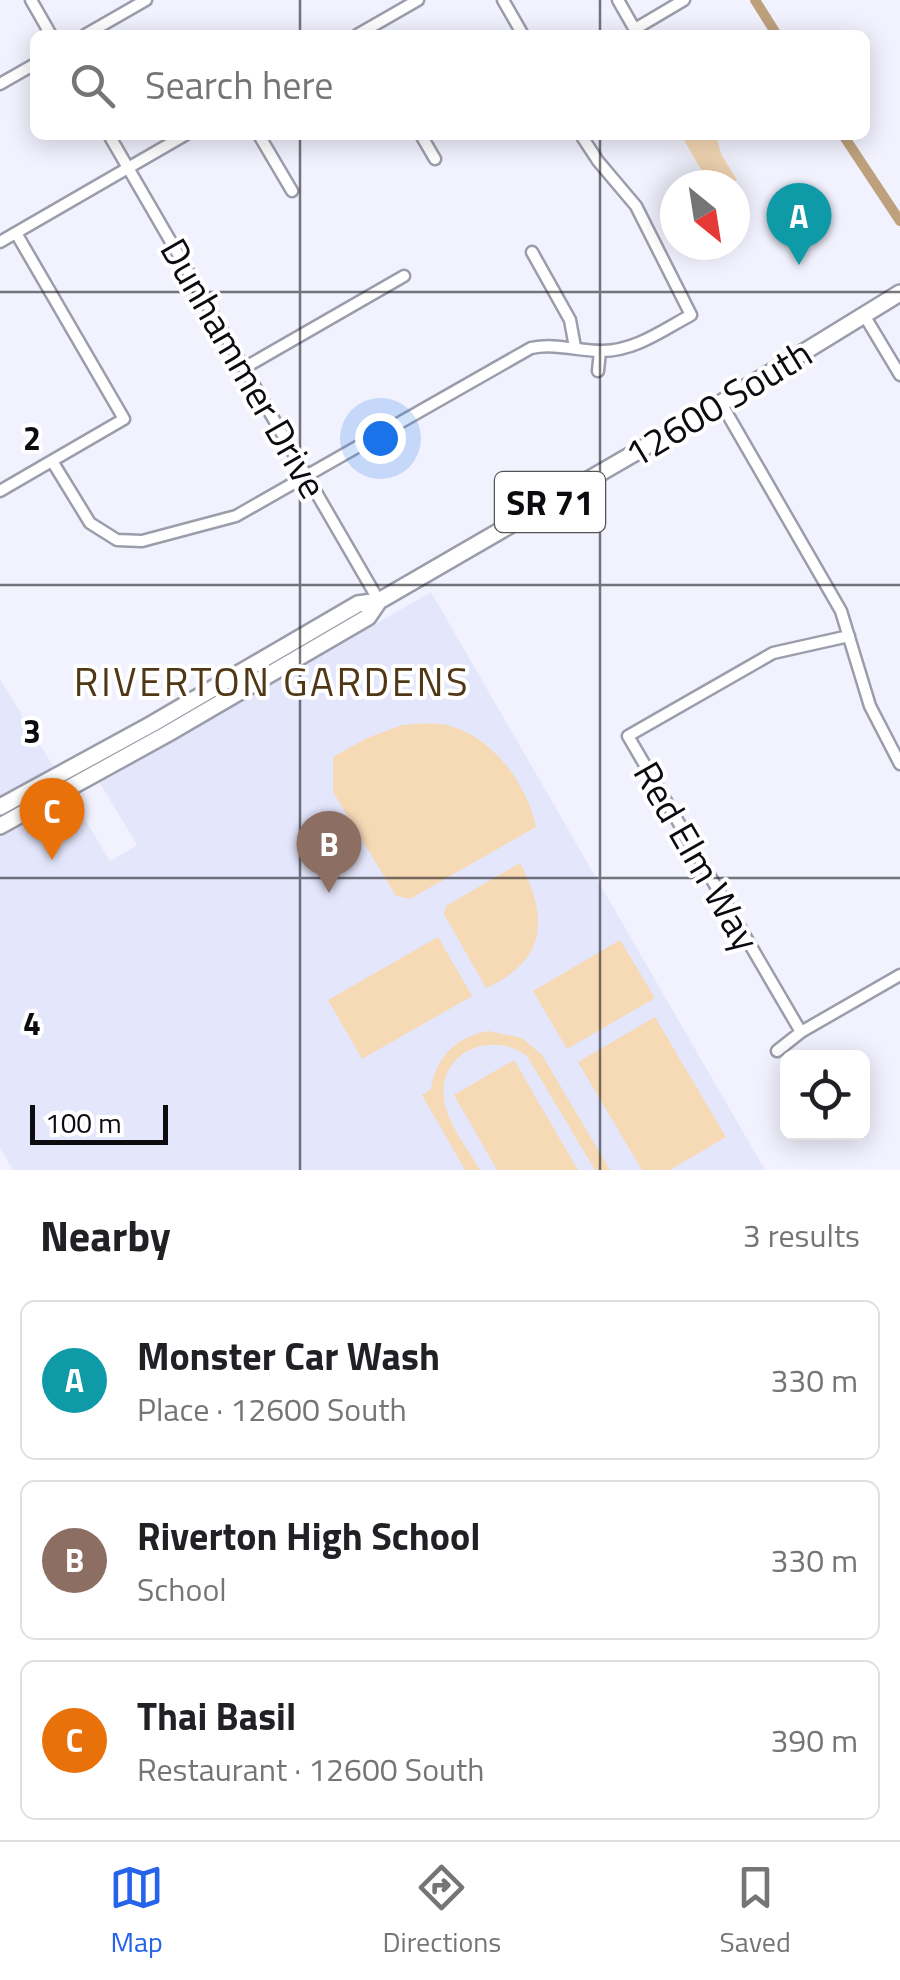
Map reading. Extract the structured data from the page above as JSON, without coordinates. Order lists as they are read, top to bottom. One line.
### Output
{"streets":{"main road":["12600 South","SR 71"],"street":["Dunhammer Drive","Red Elm Way"]},"crossings":[["Dunhammer Drive","12600 South"]],"districts":["RIVERTON GARDENS"],"scale_bar":"100 m","north":"bottom right","page":{"search":"Search here","pins":["A","C","B"],"scale":"100 m","heading":["Nearby","3 results"],"list":[{"mark":"A","name":"Monster Car Wash","note":"Place · 12600 South","value":"330 m"},{"mark":"B","name":"Riverton High School","note":"School","value":"330 m"},{"mark":"C","name":"Thai Basil","note":"Restaurant · 12600 South","value":"390 m"}],"nav":["Map","Directions","Saved"]},"grid":{"rows":["2","3","4"]}}
